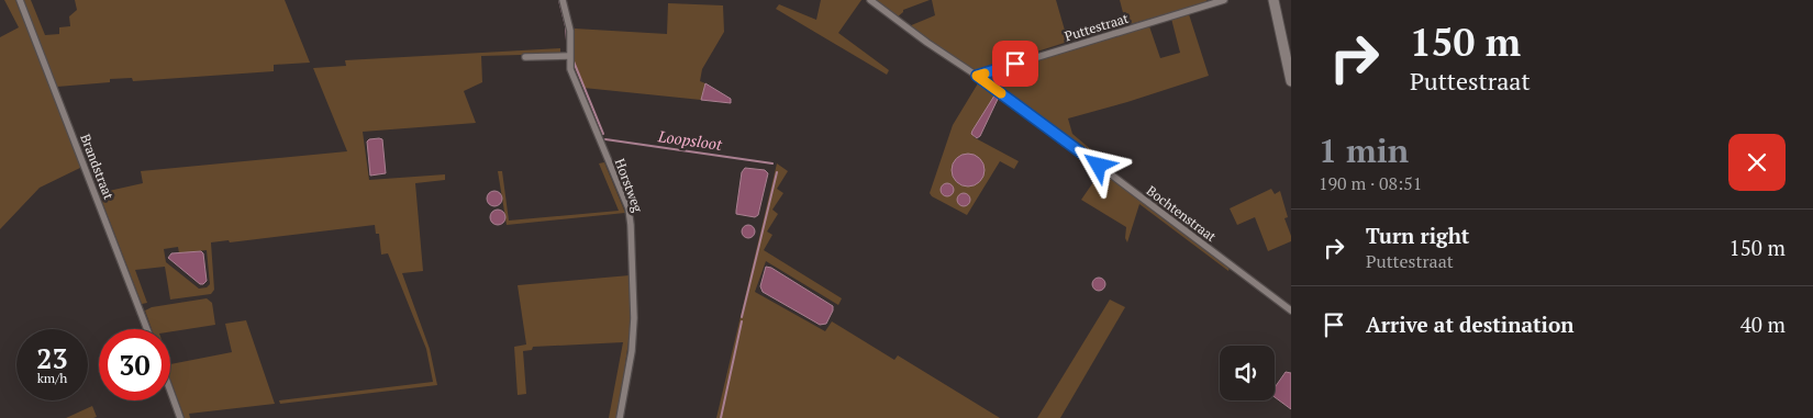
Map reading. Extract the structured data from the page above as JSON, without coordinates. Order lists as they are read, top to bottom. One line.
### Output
{"streets":{"street":["Puttestraat","Brandstraat","Horstweg","Bochtenstraat"]},"crossings":[["Puttestraat","Bochtenstraat"]],"water":["Loopsloot"],"page":{"turn":["150 m","Puttestraat"],"heading":["1 min","190 m · 08:51"],"list":[{"name":"Turn right","note":"Puttestraat","value":"150 m"},{"name":"Arrive at destination","value":"40 m"}],"speed":"23 km/h","limit":"30"}}
